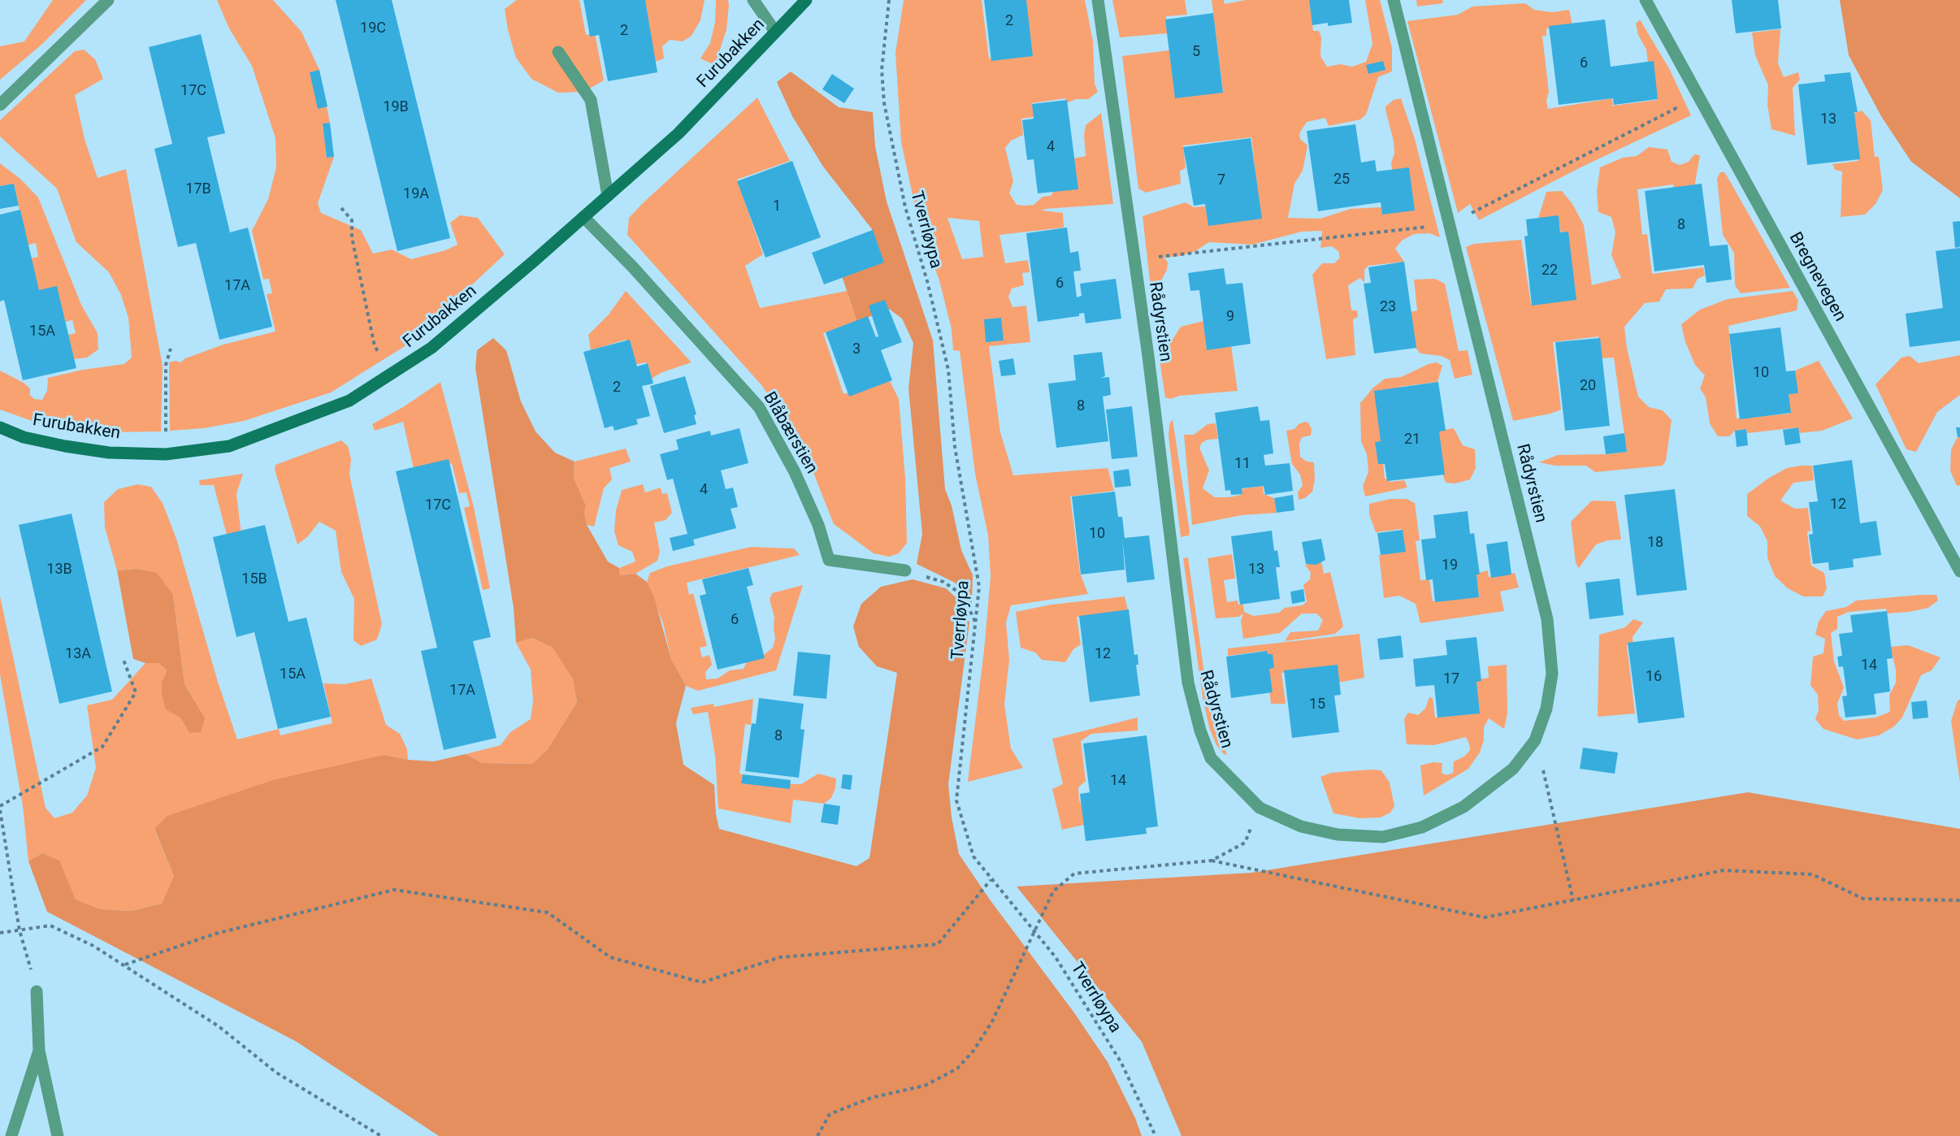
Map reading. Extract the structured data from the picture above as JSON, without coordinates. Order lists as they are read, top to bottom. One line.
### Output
{"streets":{"street":["Furubakken","Bregnevegen","Rådyrstien","Blåbærstien"],"path":["Tverrløypa"]},"crossings":[["Furubakken","Blåbærstien"]],"house_numbers":["2","19C","2","5","6","17C","19B","13","4","25","7","17B","19A","1","8","22","6","17A","23","9","15A","3","10","20","2","8","21","11","4","12","17C","10","18","19","13B","13","15B","6","13A","12","14","15A","16","17","17A","15","8","14"]}
